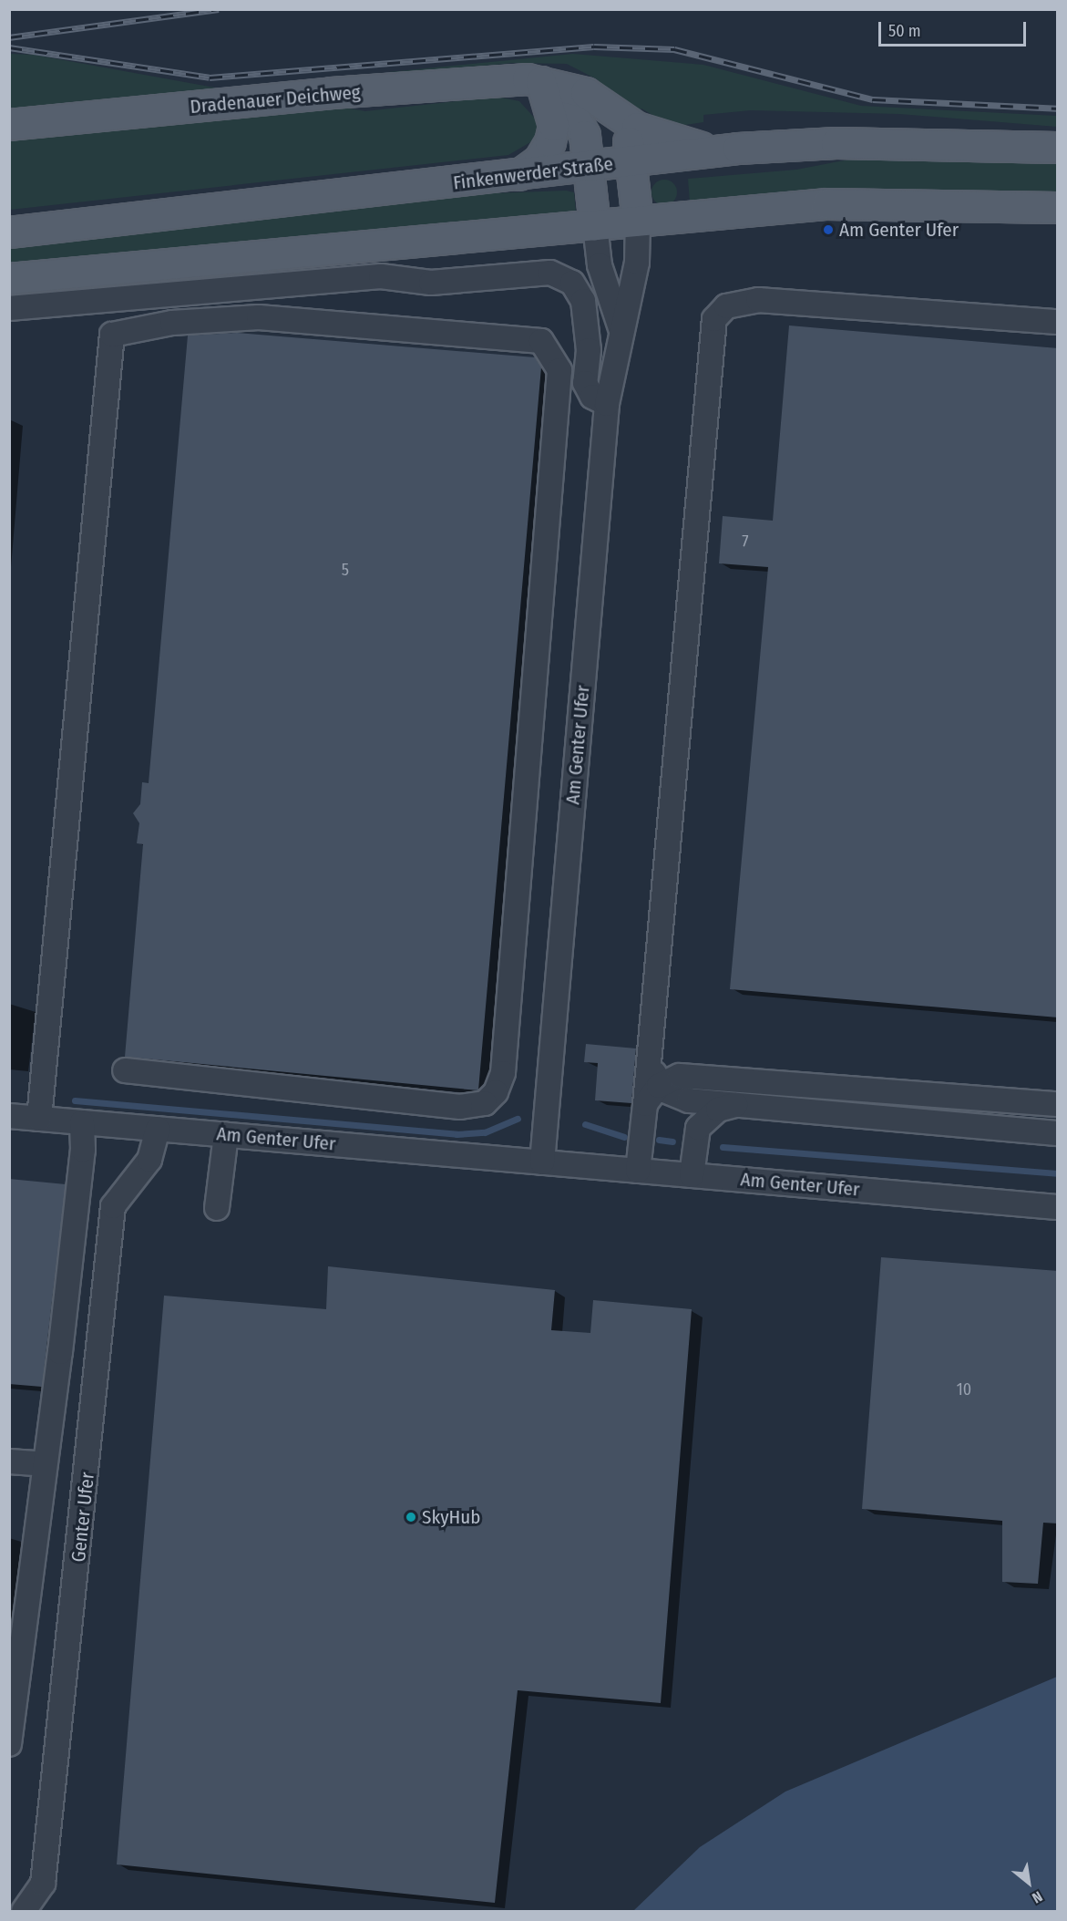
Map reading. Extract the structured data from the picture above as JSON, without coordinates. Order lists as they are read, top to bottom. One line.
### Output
{"streets":{"main road":["Dradenauer Deichweg","Finkenwerder Straße"],"street":["Am Genter Ufer","Genter Ufer"]},"crossings":[["Dradenauer Deichweg","Finkenwerder Straße"],["Am Genter Ufer","Genter Ufer"]],"places":["Am Genter Ufer","SkyHub"],"house_numbers":["7","5","10"],"scale_bar":"50 m","north":"bottom right"}
